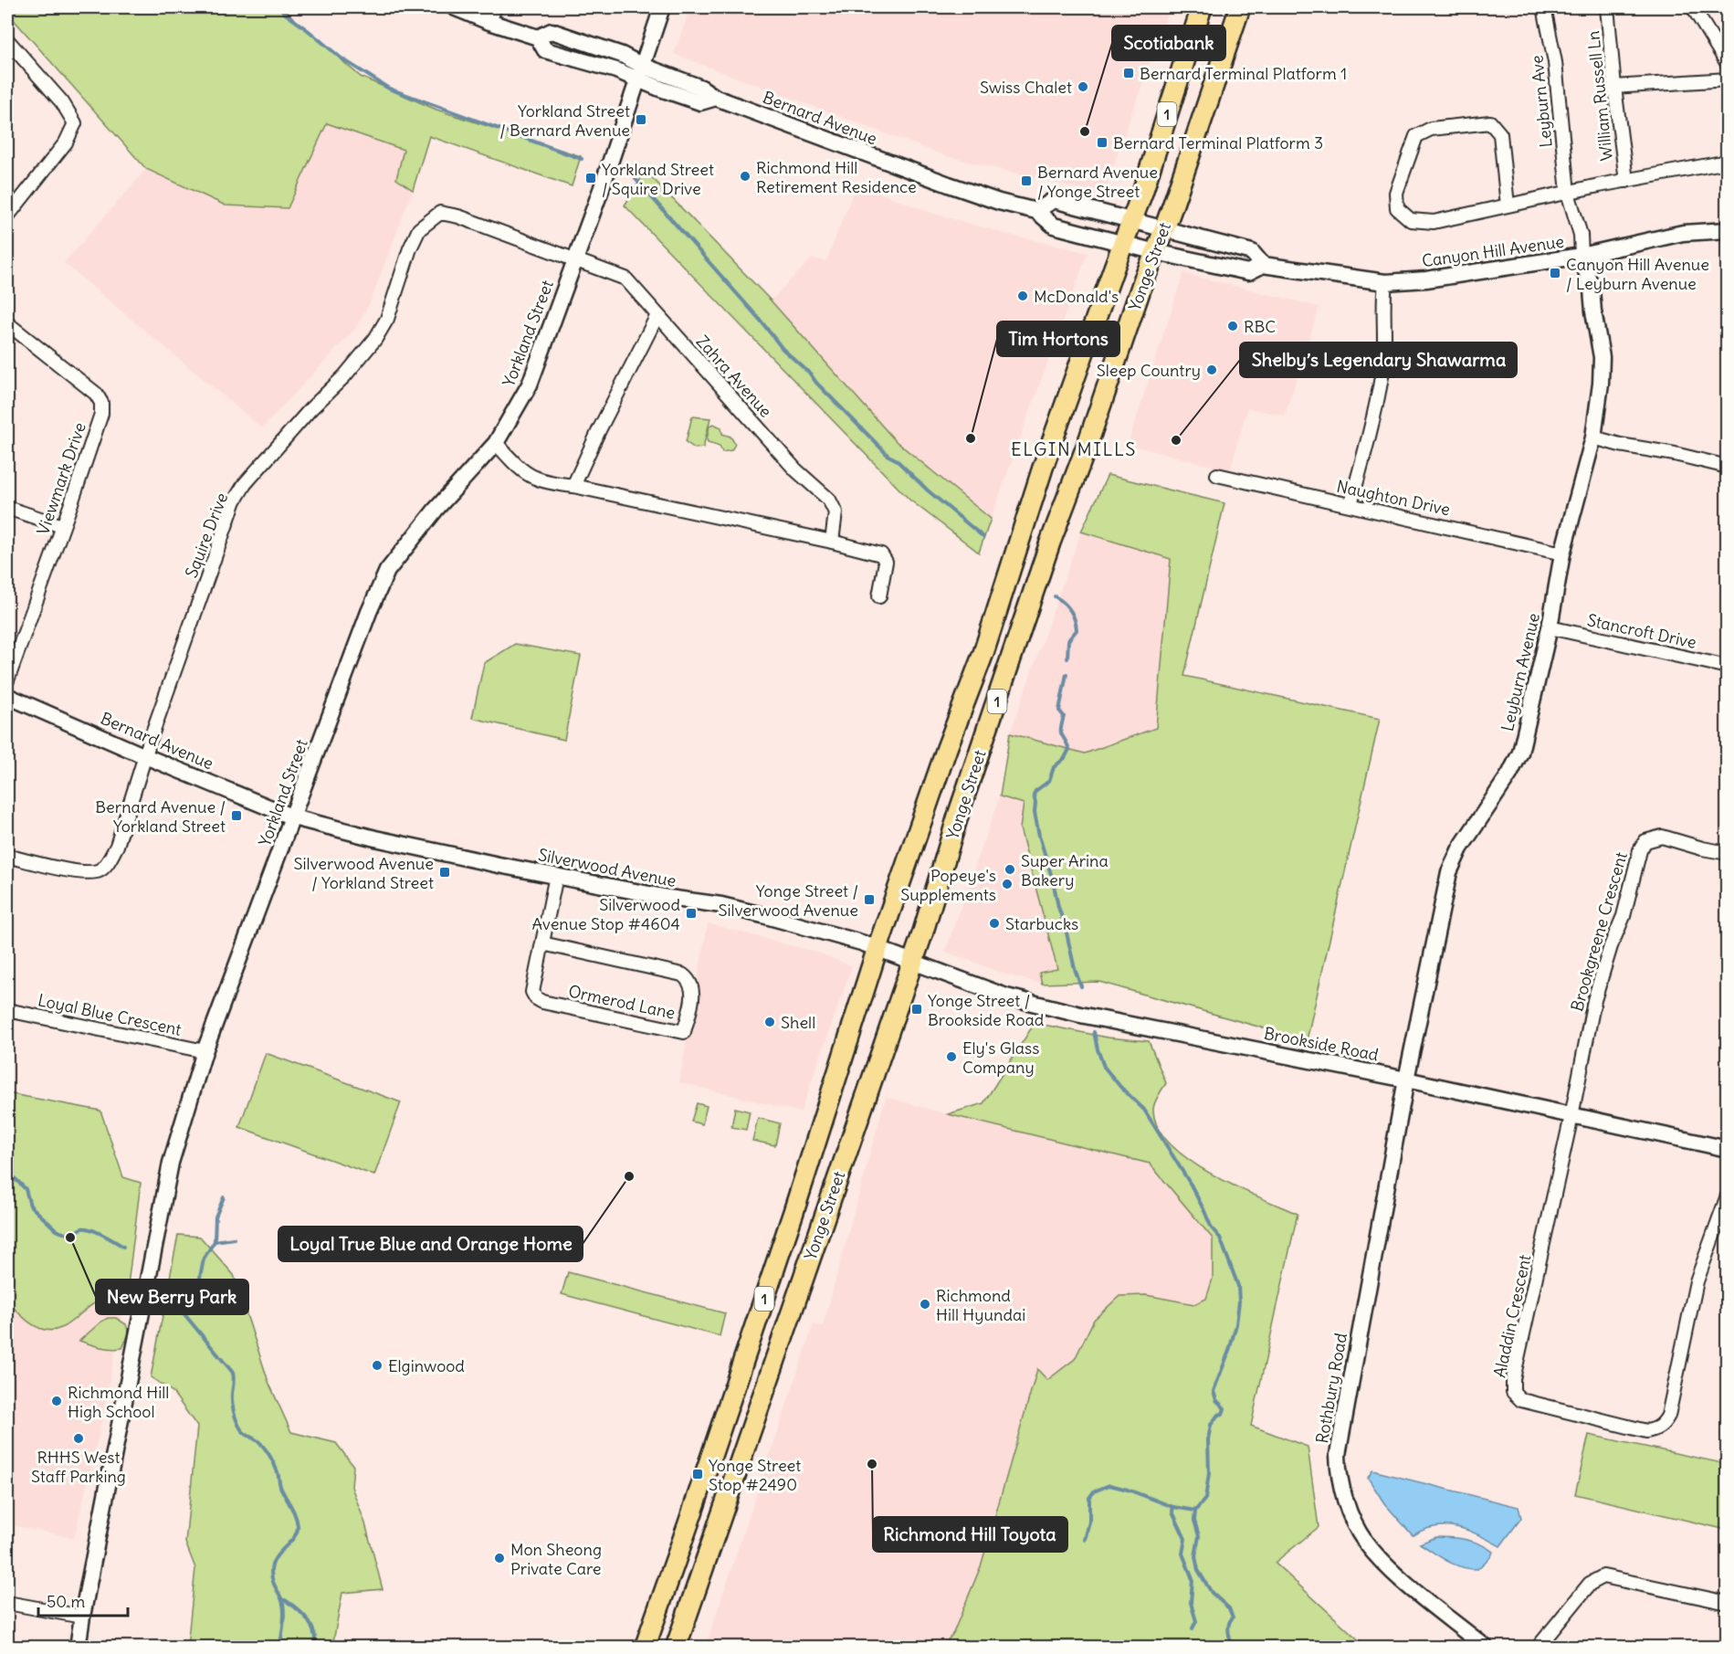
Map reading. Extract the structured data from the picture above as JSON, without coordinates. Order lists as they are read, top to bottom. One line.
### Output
{"streets":{"main road":["1","Yonge Street"],"street":["William Russell Ln","Leyburn Ave","Bernard Avenue","Canyon Hill Avenue","Yorkland Street","Zahra Avenue","Viewmark Drive","Naughton Drive","Squire Drive","Stancroft Drive","Leyburn Avenue","Silverwood Avenue","Brookgreene Crescent","Ormerod Lane","Loyal Blue Crescent","Brookside Road","Aladdin Crescent","Rothbury Road"]},"crossings":[["Leyburn Ave","Canyon Hill Avenue"],["Leyburn Ave","Leyburn Avenue"],["Bernard Avenue","Canyon Hill Avenue"],["Bernard Avenue","Yonge Street"],["Bernard Avenue","Yorkland Street"],["Bernard Avenue","Squire Drive"],["Bernard Avenue","Silverwood Avenue"],["Canyon Hill Avenue","Yonge Street"],["Canyon Hill Avenue","Leyburn Avenue"],["Yonge Street","Silverwood Avenue"],["Yonge Street","Brookside Road"],["Yorkland Street","Zahra Avenue"],["Yorkland Street","Squire Drive"],["Yorkland Street","Silverwood Avenue"],["Yorkland Street","Loyal Blue Crescent"],["Zahra Avenue","Squire Drive"],["Naughton Drive","Leyburn Avenue"],["Stancroft Drive","Leyburn Avenue"],["Leyburn Avenue","Brookside Road"],["Leyburn Avenue","Rothbury Road"],["Silverwood Avenue","Ormerod Lane"],["Silverwood Avenue","Brookside Road"],["Brookgreene Crescent","Brookside Road"],["Brookgreene Crescent","Aladdin Crescent"],["Brookside Road","Aladdin Crescent"],["Brookside Road","Rothbury Road"]],"districts":["ELGIN MILLS"],"places":{"transit":["Bernard Terminal Platform 1","Yorkland Street / Bernard Avenue","Bernard Terminal Platform 3","Yorkland Street / Squire Drive","Bernard Avenue / Yonge Street","Canyon Hill Avenue / Leyburn Avenue","Bernard Avenue / Yorkland Street","Silverwood Avenue / Yorkland Street","Yonge Street / Silverwood Avenue","Silverwood Avenue Stop #4604","Yonge Street / Brookside Road","Yonge Street Stop #2490"],"other":["Swiss Chalet","Scotiabank","Richmond Hill Retirement Residence","McDonald's","RBC","Sleep Country","Tim Hortons","Shelby’s Legendary Shawarma","Super Arina Bakery","Popeye's Supplements","Starbucks","Shell","Ely's Glass Company","Loyal True Blue and Orange Home","New Berry Park","Richmond Hill Hyundai","Elginwood","Richmond Hill High School","RHHS West Staff Parking","Richmond Hill Toyota","Mon Sheong Private Care"]},"scale_bar":"50 m"}
